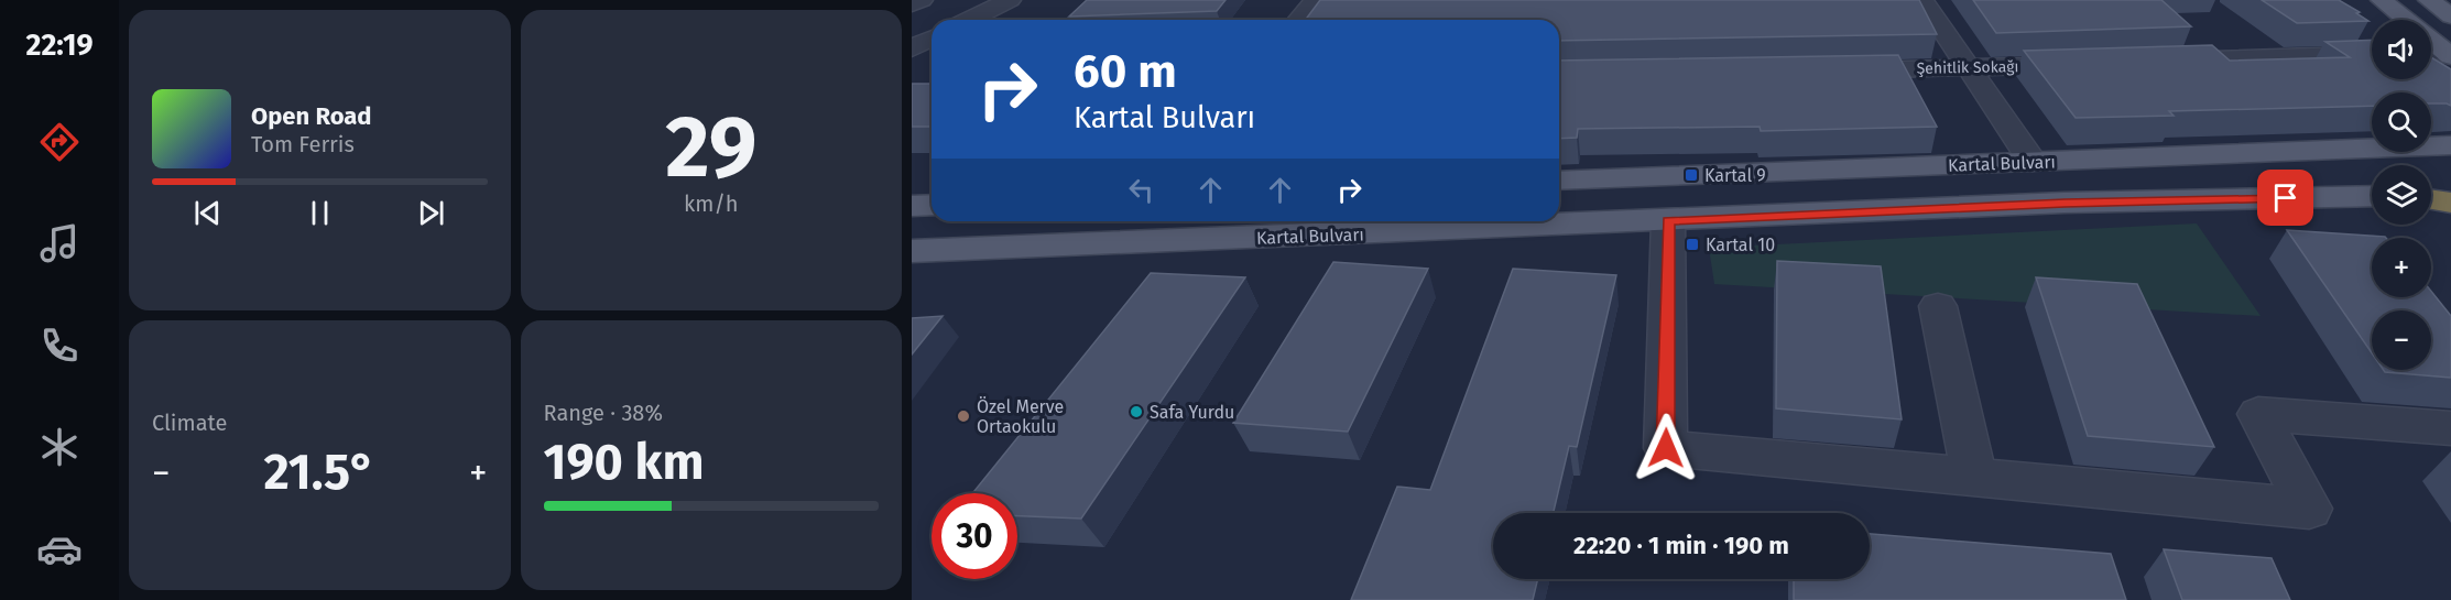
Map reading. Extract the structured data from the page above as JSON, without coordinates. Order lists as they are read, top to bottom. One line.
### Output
{"streets":{"main road":["Kartal Bulvarı"],"street":["Şehitlik Sokağı"]},"places":{"transit":["Kartal 9","Kartal 10"],"other":["Safa Yurdu","Özel Merve Ortaokulu"]},"page":{"tabs":"22:19","tile":[["29","km/h"],"Climate",["Range · 38%","190 km"]],"map_buttons":["+","−"],"turn":["60 m","Kartal Bulvarı"],"song":["Open Road","Tom Ferris"],"heat":["−","21.5°","+"],"limit":"30","trip":"22:20 · 1 min · 190 m"}}
